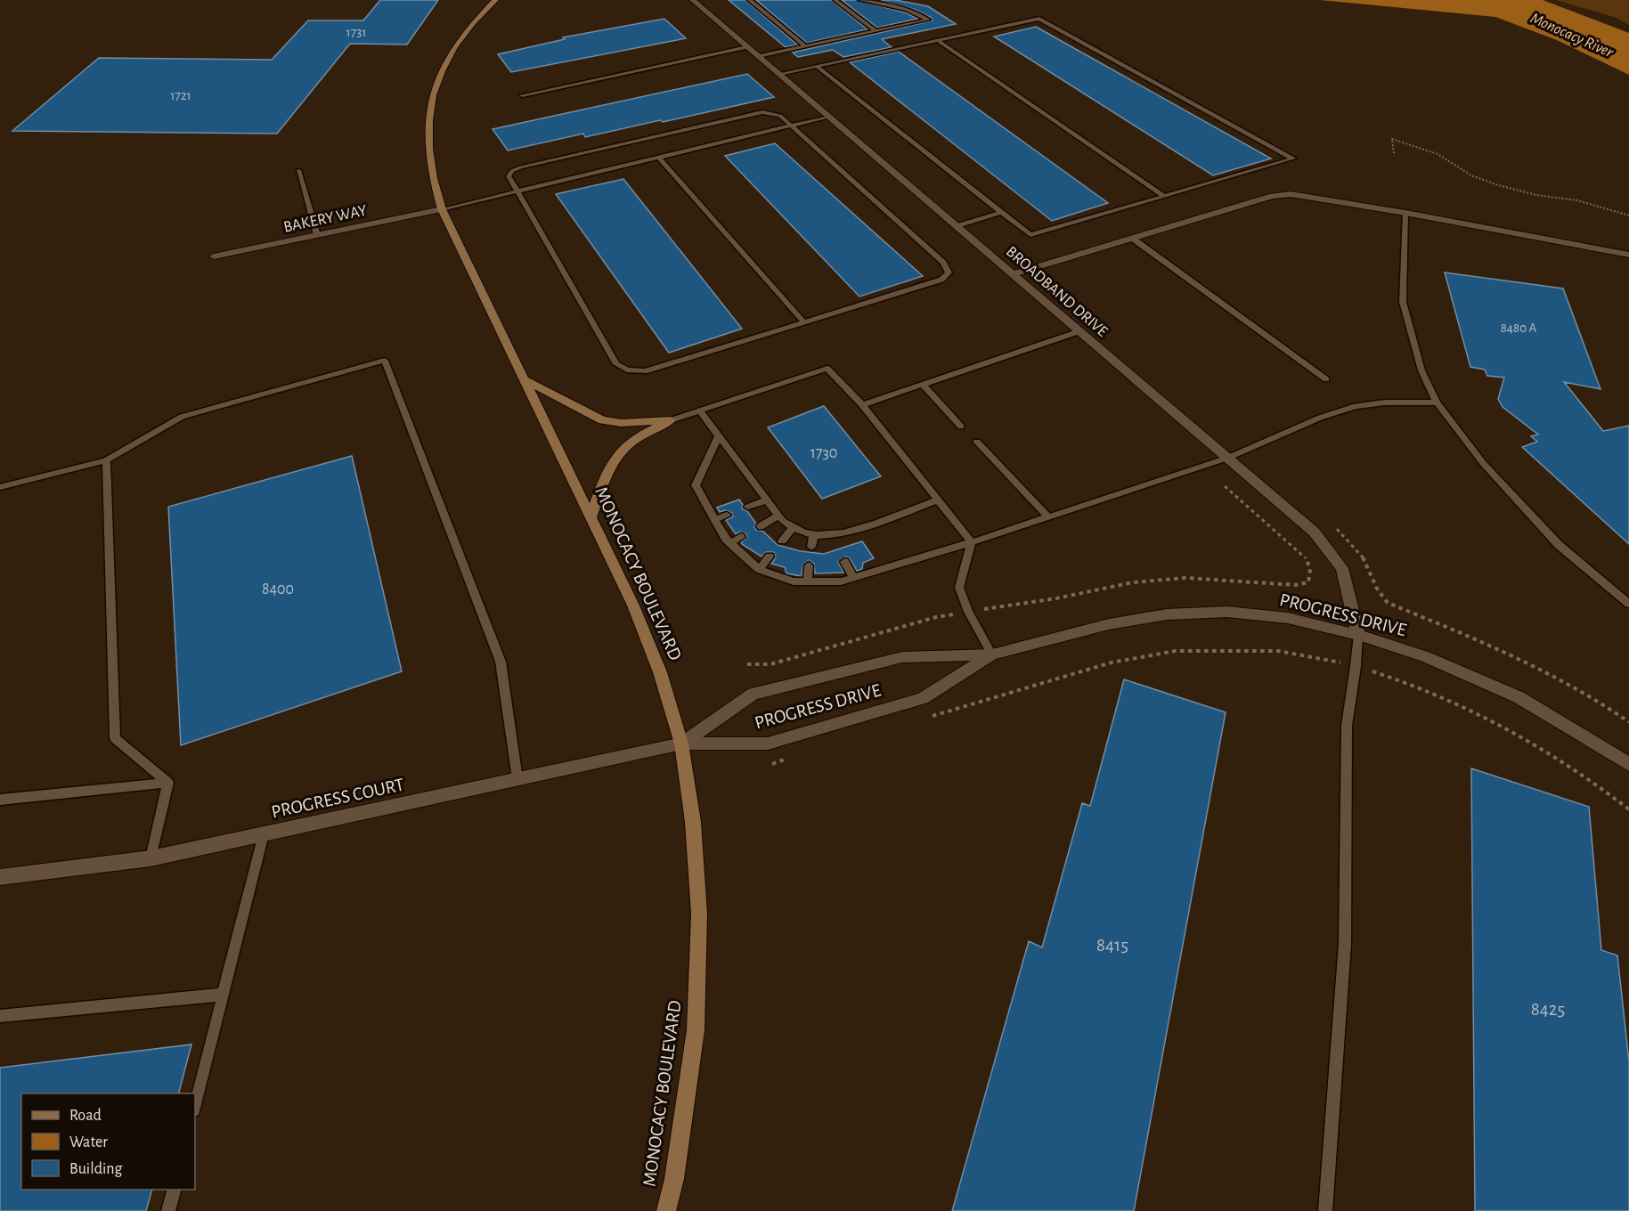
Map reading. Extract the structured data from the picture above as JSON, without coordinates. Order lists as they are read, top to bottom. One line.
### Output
{"streets":{"main road":["MONOCACY BOULEVARD"],"street":["BAKERY WAY","BROADBAND DRIVE","PROGRESS DRIVE","PROGRESS COURT"]},"crossings":[["BAKERY WAY","MONOCACY BOULEVARD"],["BROADBAND DRIVE","PROGRESS DRIVE"],["MONOCACY BOULEVARD","PROGRESS DRIVE"],["MONOCACY BOULEVARD","PROGRESS COURT"],["PROGRESS DRIVE","PROGRESS COURT"]],"water":["Monocacy River"],"house_numbers":["1731","1721","8480 A","1730","8400","8415","8425"],"legend":["Road","Water","Building"]}
